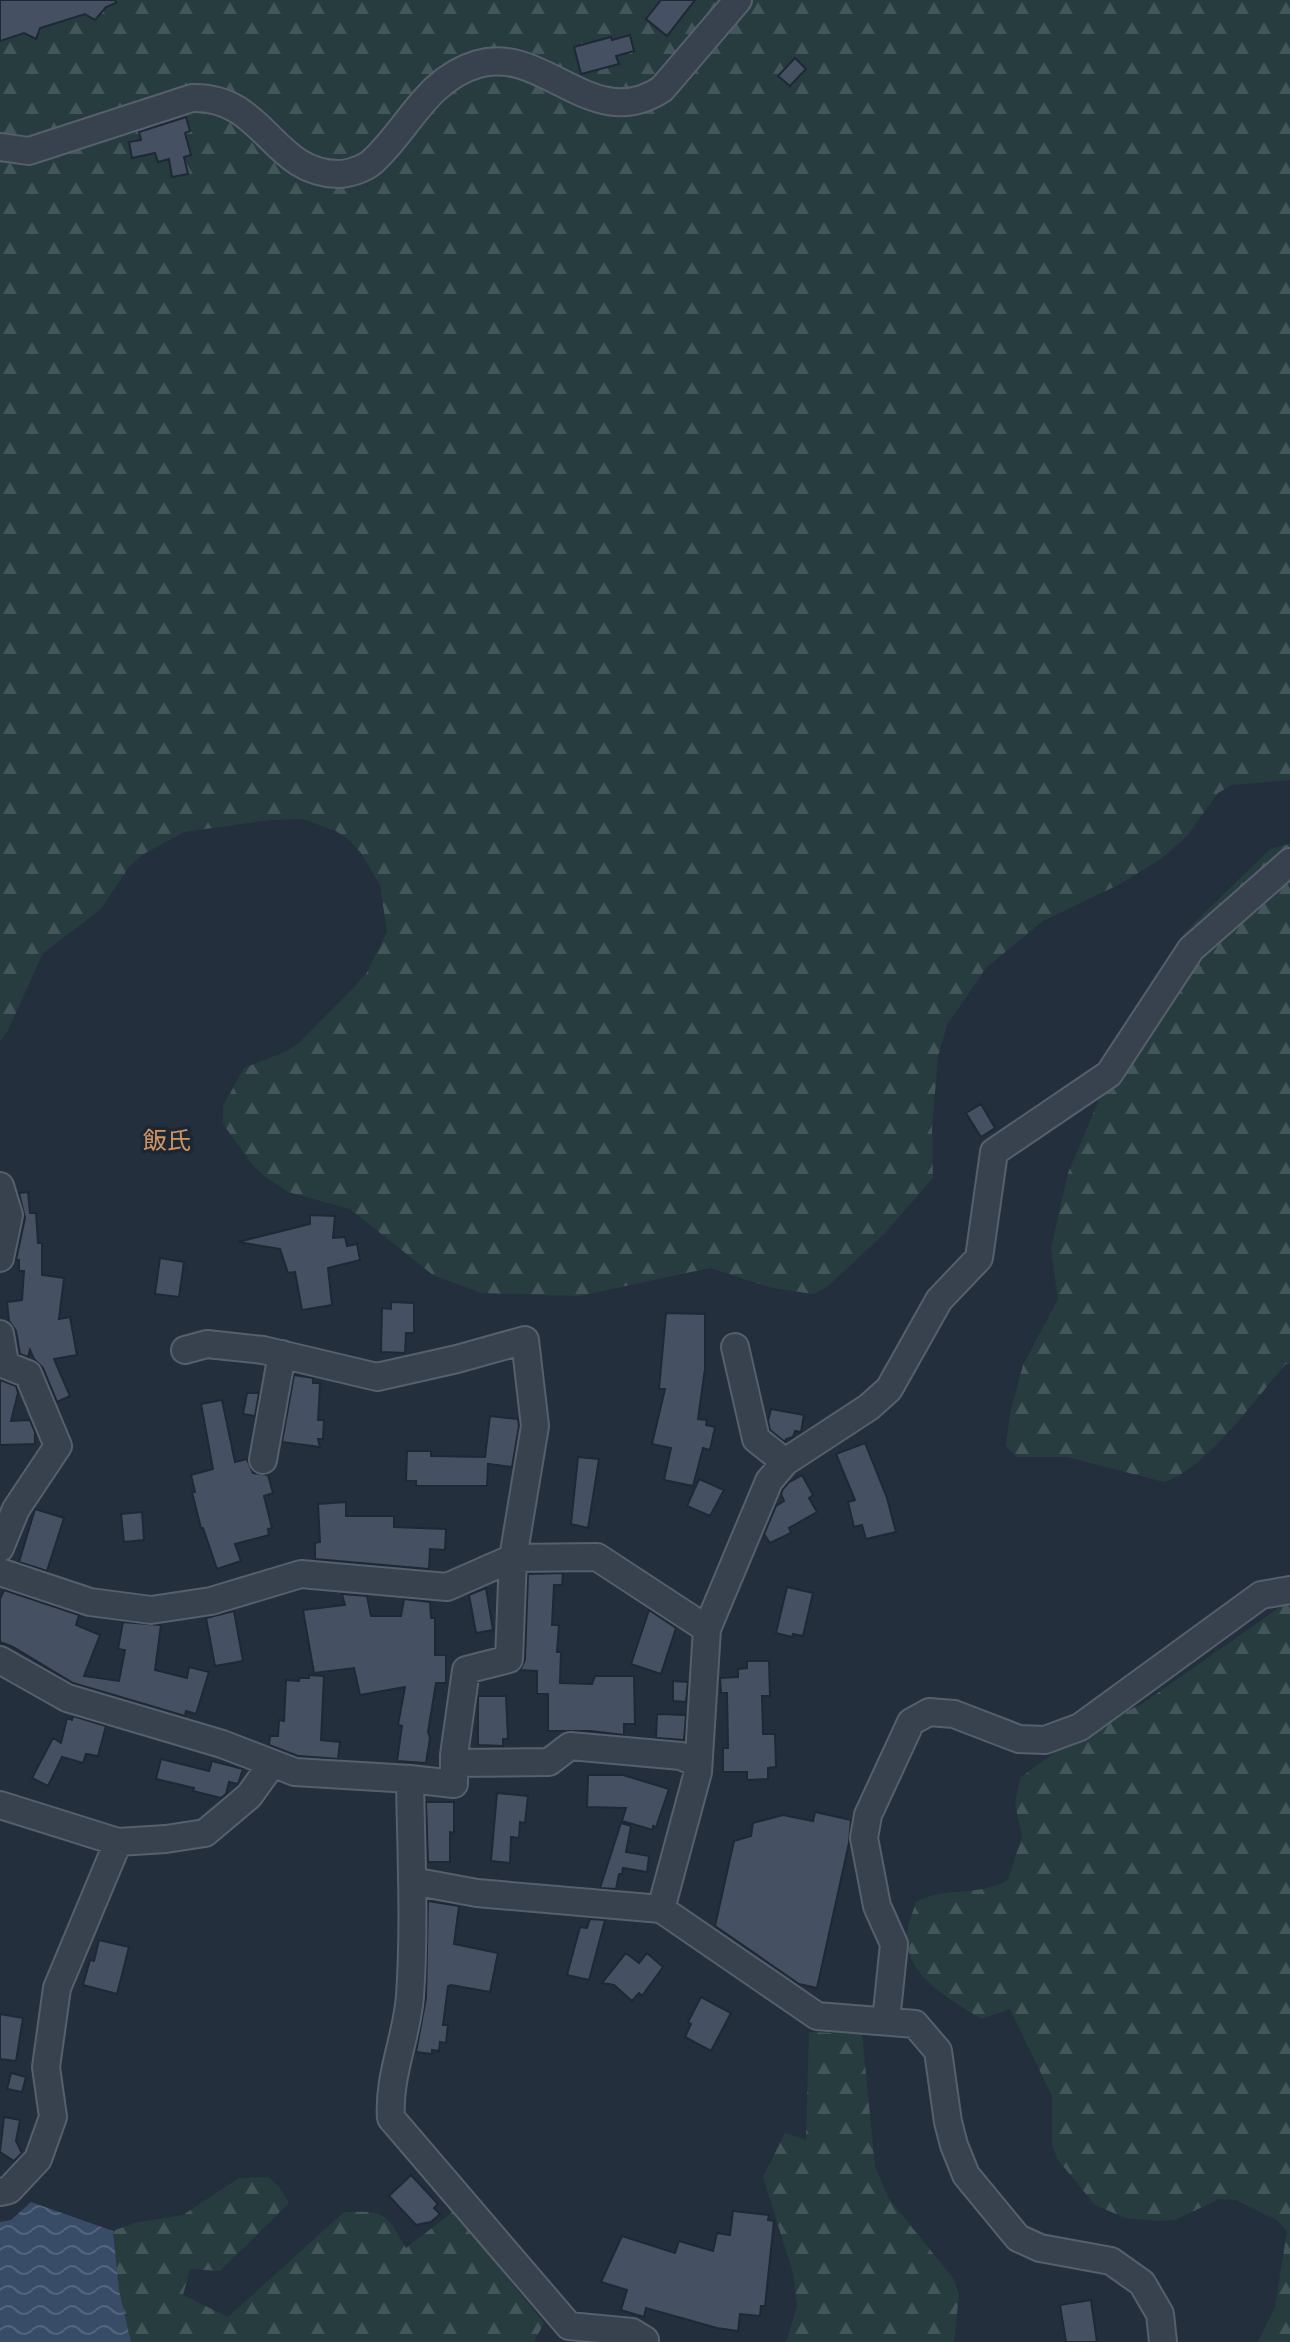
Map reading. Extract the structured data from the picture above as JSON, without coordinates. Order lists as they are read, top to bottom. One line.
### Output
{"districts":["飯氏"]}
